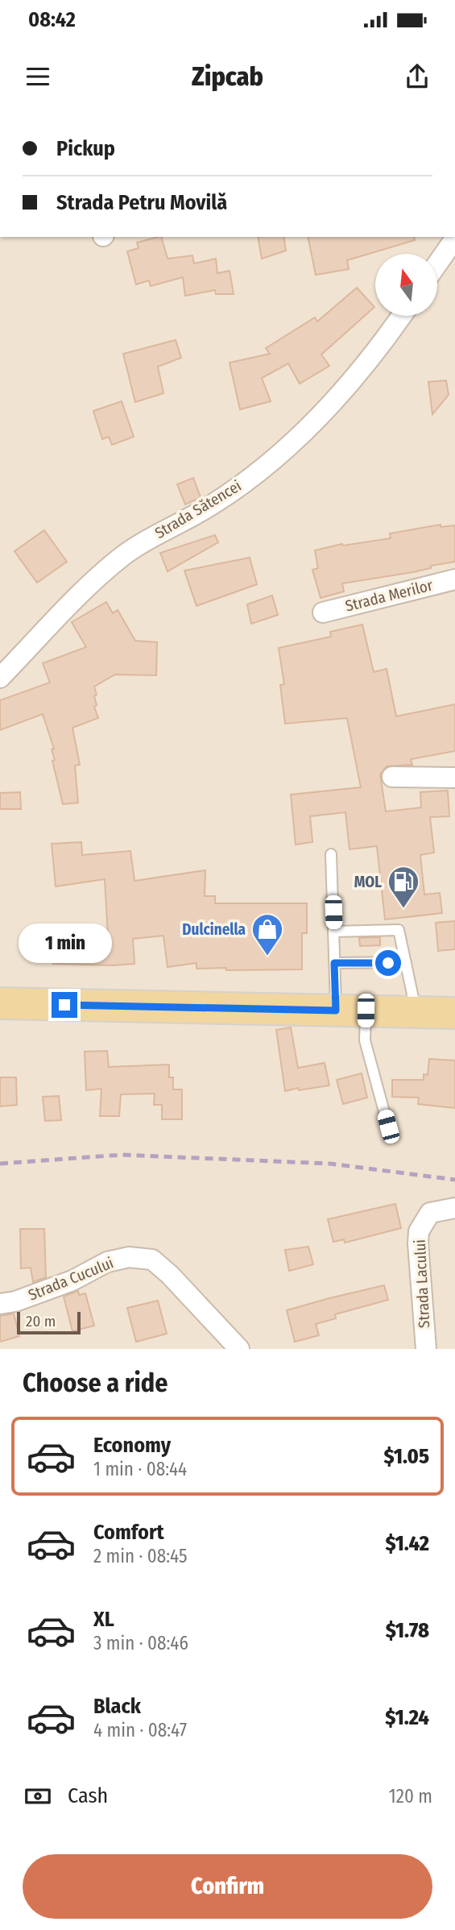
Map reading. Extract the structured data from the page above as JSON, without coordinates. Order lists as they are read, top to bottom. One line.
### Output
{"streets":{"street":["Strada Sătencei","Strada Merilor","Strada Cucului","Strada Lacului"]},"places":{"fuel station":["MOL"],"shop":["Dulcinella"]},"scale_bar":"20 m","north":"top","page":{"status":"08:42","header":"Zipcab","banner":["Pickup","Strada Petru Movilă"],"bubble":"1 min","scale":"20 m","heading":"Choose a ride","list":[{"name":"Economy","note":"1 min · 08:44","value":"$1.05"},{"name":"Comfort","note":"2 min · 08:45","value":"$1.42"},{"name":"XL","note":"3 min · 08:46","value":"$1.78"},{"name":"Black","note":"4 min · 08:47","value":"$1.24"}],"pay":["Cash","120 m"],"buttons":"Confirm"}}
